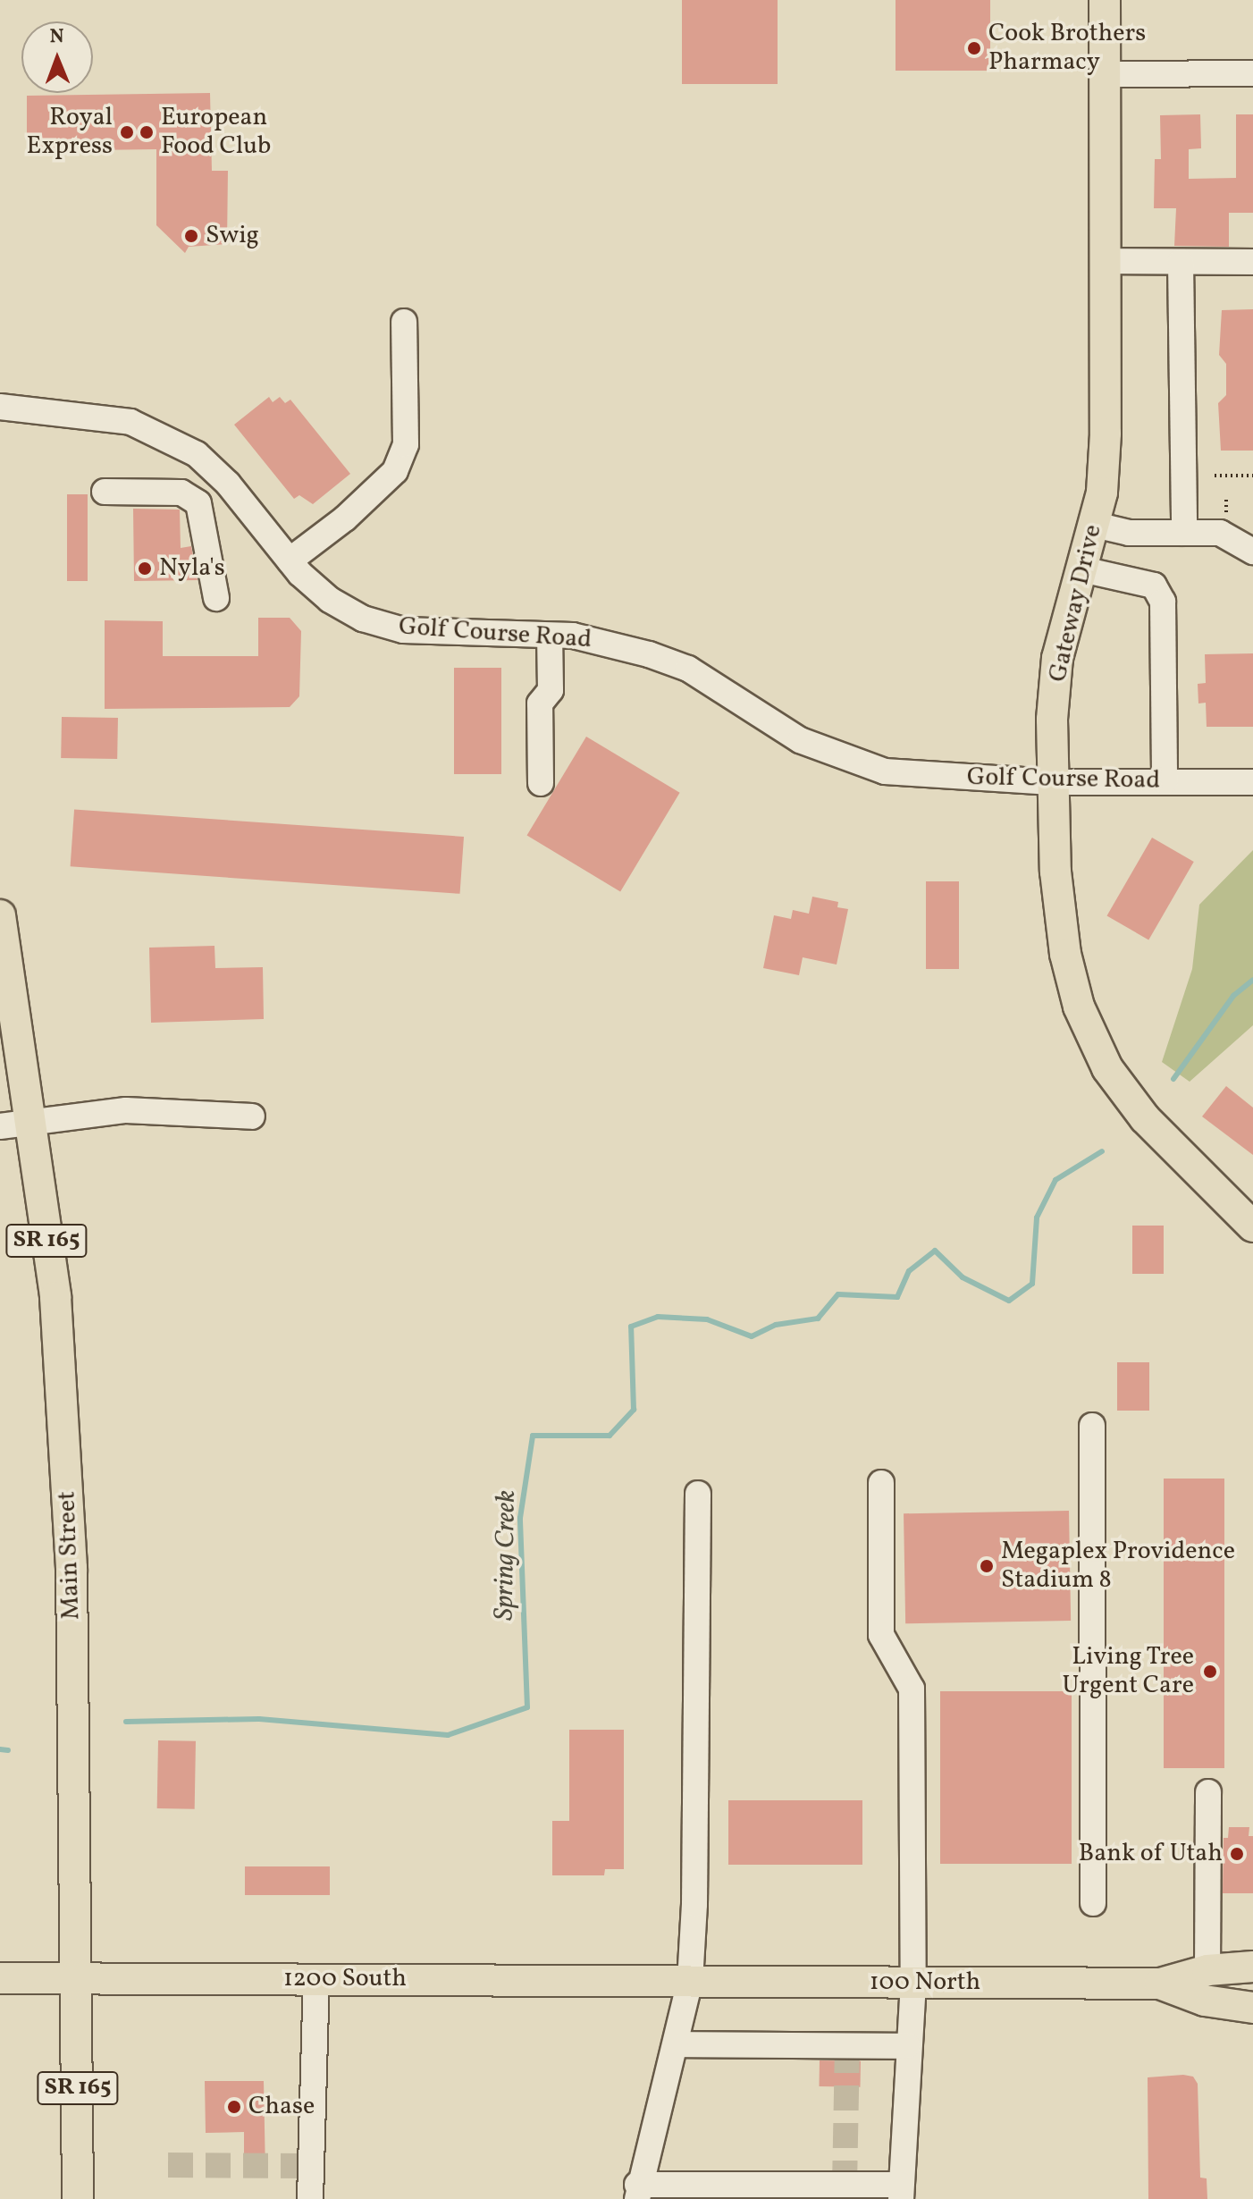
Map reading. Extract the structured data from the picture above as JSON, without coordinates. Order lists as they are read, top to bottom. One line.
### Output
{"streets":{"main road":["Gateway Drive","SR 165","Main Street","1200 South","100 North"],"street":["Golf Course Road"]},"crossings":[["Gateway Drive","Golf Course Road"],["Main Street","1200 South"],["1200 South","100 North"]],"water":["Spring Creek"],"places":["Cook Brothers Pharmacy","Royal Express","European Food Club","Swig","Nyla's","Megaplex Providence Stadium 8","Living Tree Urgent Care","Bank of Utah","Chase"],"north":"top"}
